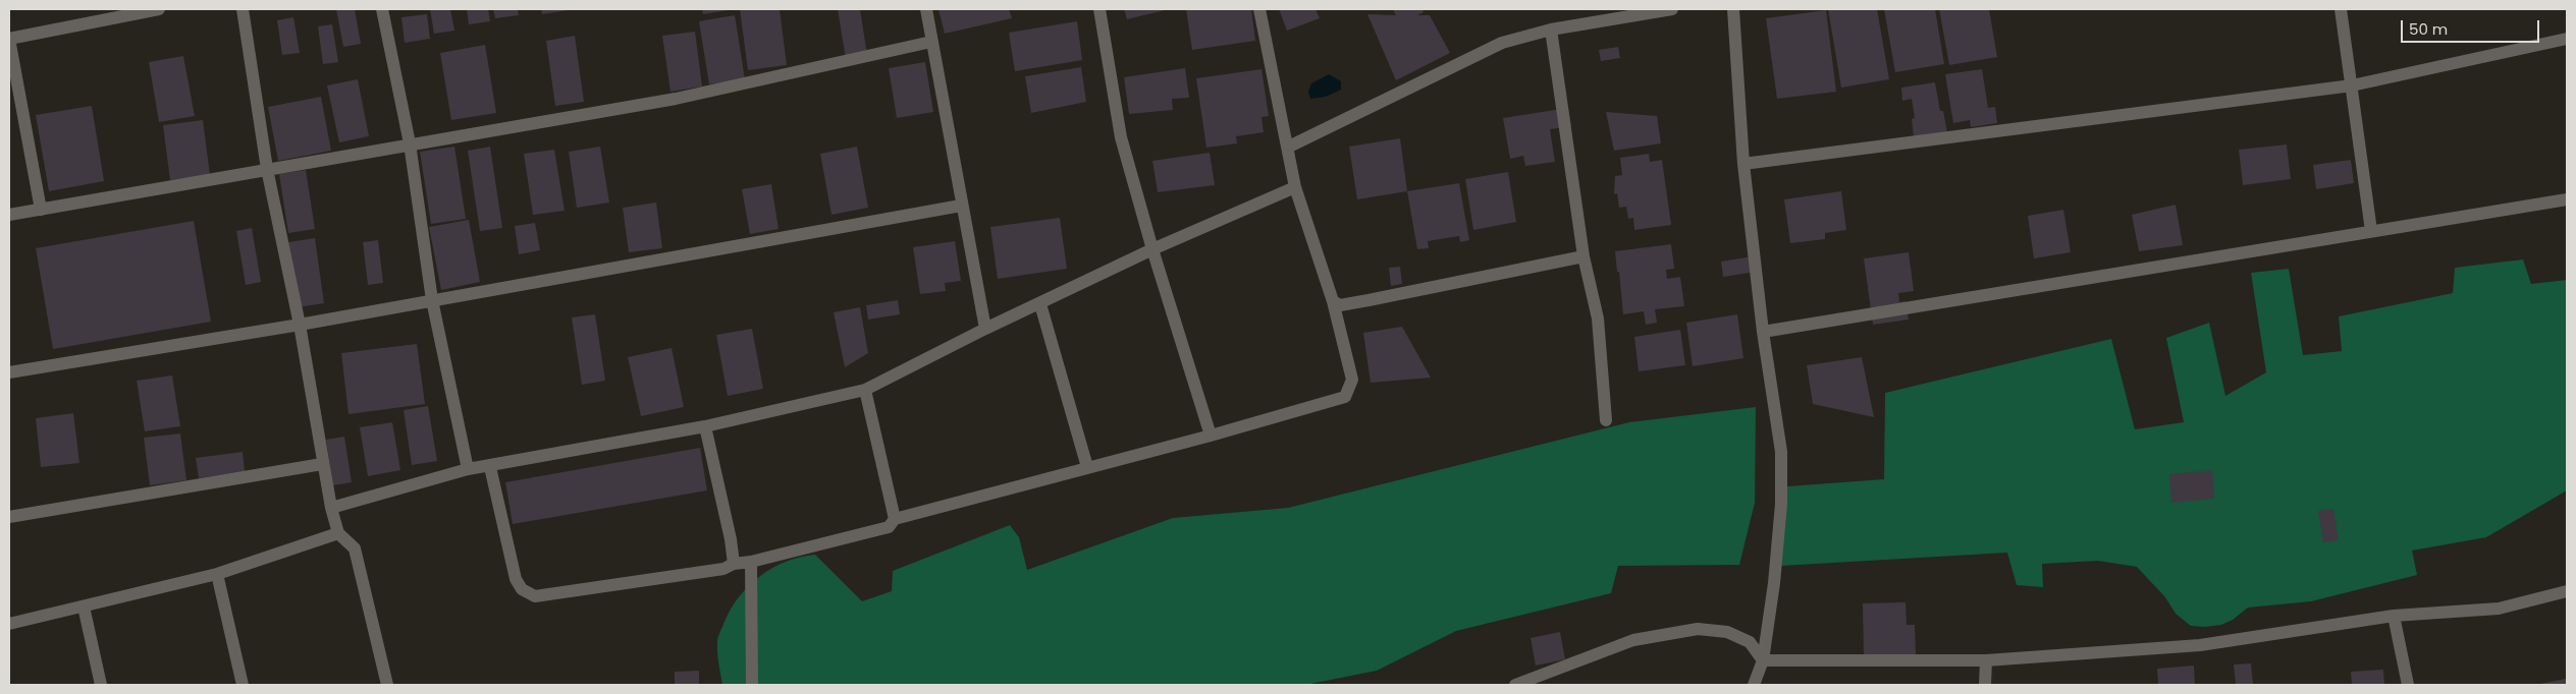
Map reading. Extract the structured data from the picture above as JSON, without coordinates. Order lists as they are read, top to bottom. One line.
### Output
{"scale_bar":"50 m"}
